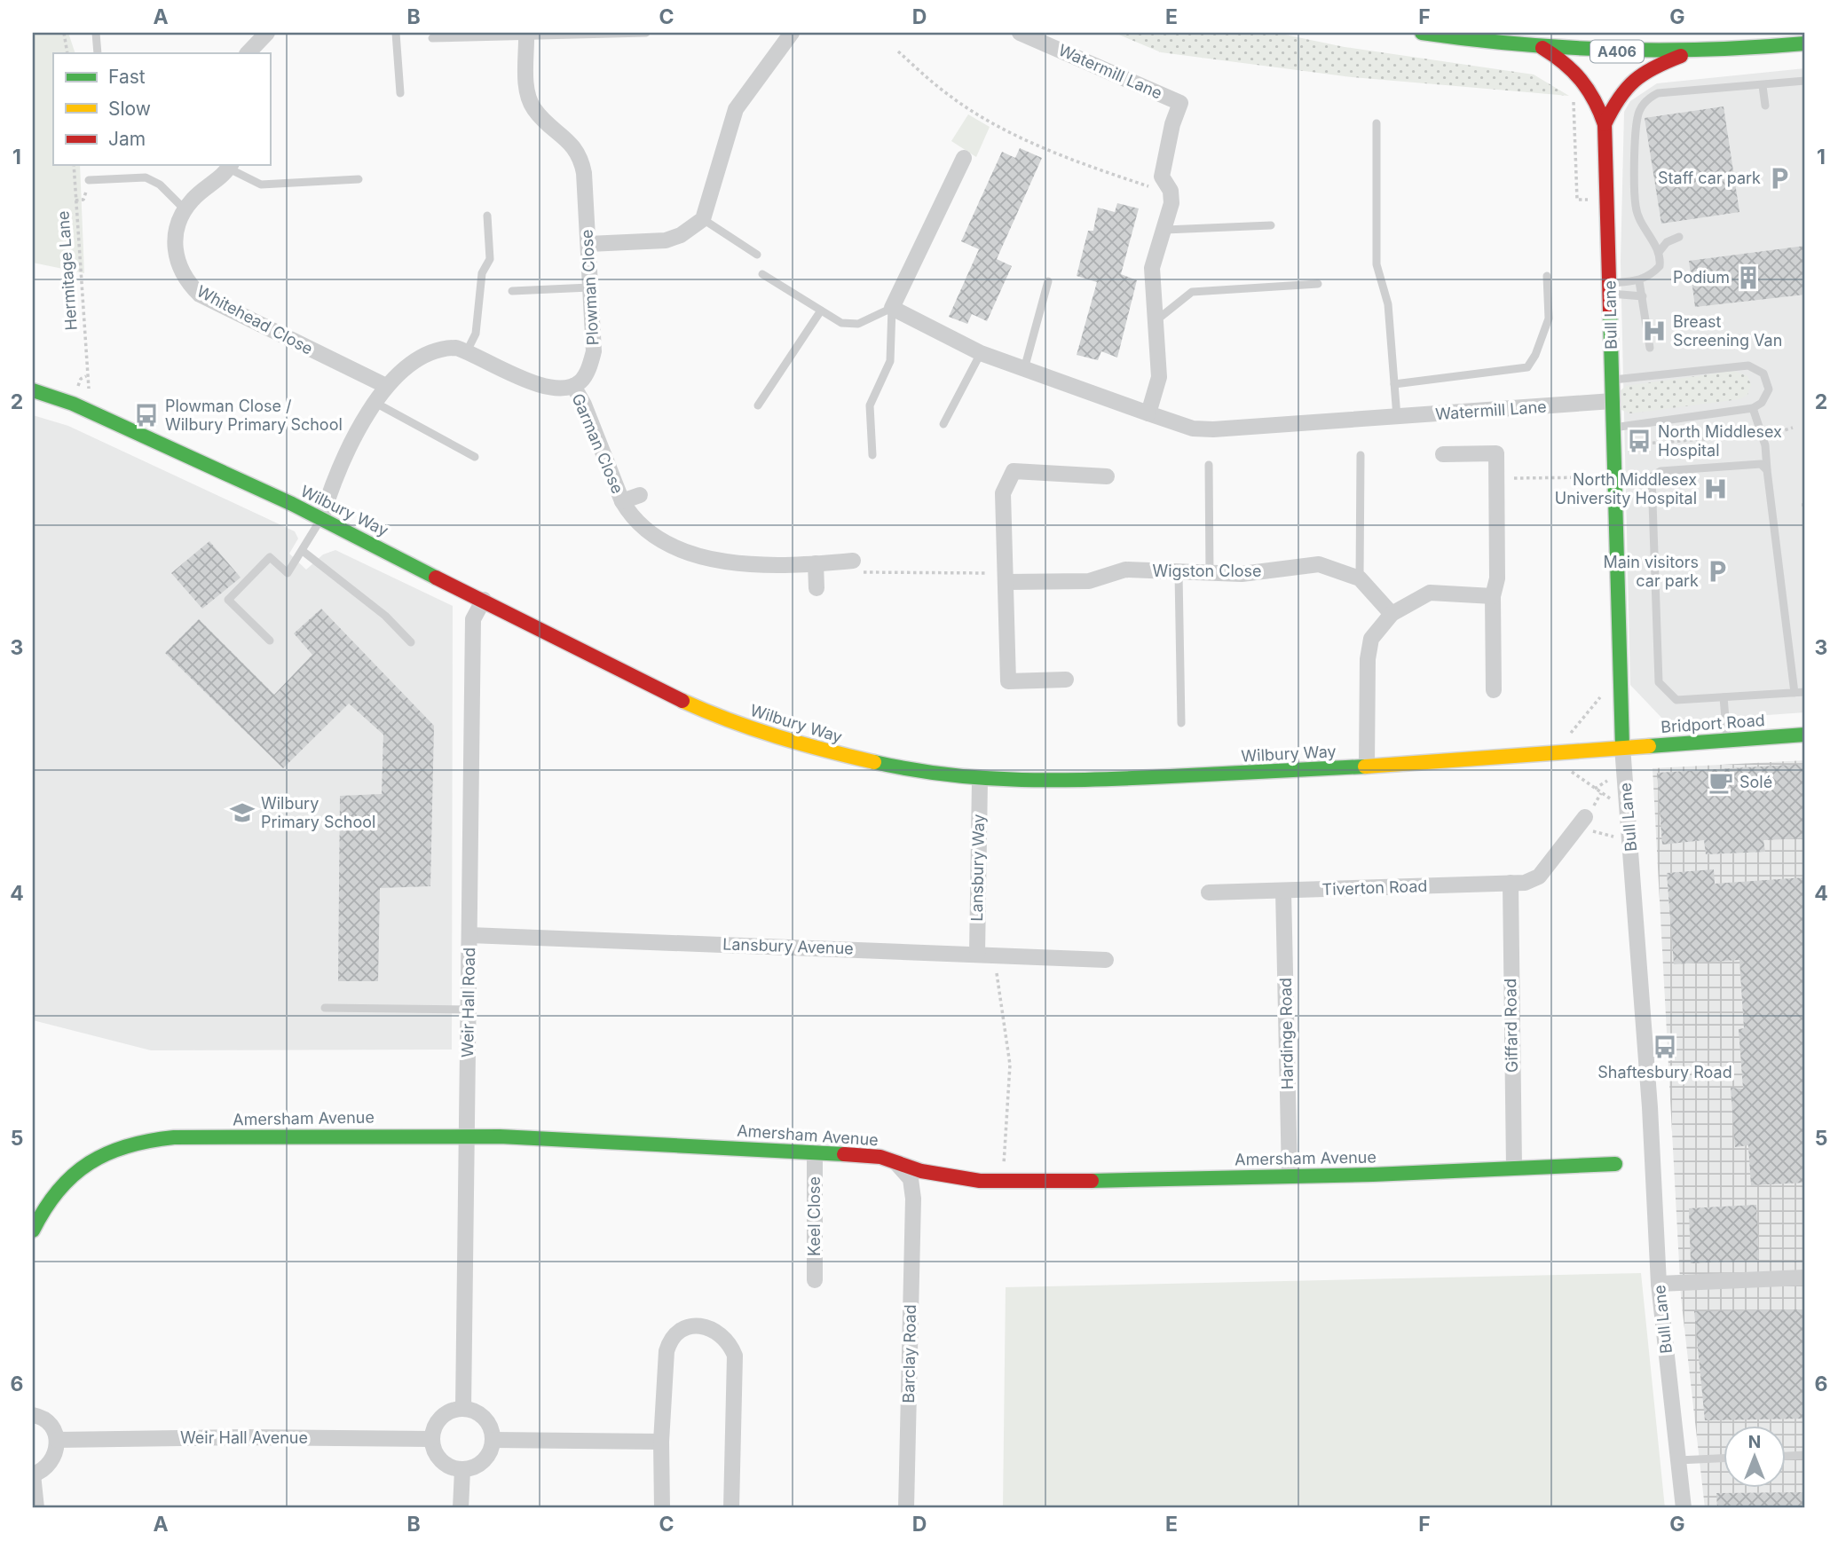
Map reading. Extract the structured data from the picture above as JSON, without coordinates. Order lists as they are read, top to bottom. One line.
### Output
{"streets":{"main road":["A406","Bull Lane","Wilbury Way","Bridport Road","Amersham Avenue"],"street":["Watermill Lane","Plowman Close","Whitehead Close","Garman Close","Wigston Close","Lansbury Way","Tiverton Road","Lansbury Avenue","Weir Hall Road","Giffard Road","Hardinge Road","Keel Close","Barclay Road","Weir Hall Avenue"],"path":["Hermitage Lane"]},"crossings":[["Watermill Lane","Bull Lane"],["Plowman Close","Garman Close"],["Bull Lane","Wilbury Way"],["Bull Lane","Bridport Road"],["Wilbury Way","Bridport Road"],["Wilbury Way","Lansbury Way"],["Wilbury Way","Weir Hall Road"],["Lansbury Way","Lansbury Avenue"],["Tiverton Road","Giffard Road"],["Tiverton Road","Hardinge Road"],["Lansbury Avenue","Weir Hall Road"],["Weir Hall Road","Amersham Avenue"],["Weir Hall Road","Weir Hall Avenue"],["Giffard Road","Amersham Avenue"],["Hardinge Road","Amersham Avenue"],["Amersham Avenue","Keel Close"],["Amersham Avenue","Barclay Road"]],"places":{"parking":["Staff car park","Main visitors car park"],"building":["Podium"],"hospital":["Breast Screening Van","North Middlesex University Hospital"],"bus stop":["Plowman Close / Wilbury Primary School","North Middlesex Hospital","Shaftesbury Road"],"cafe":["Solé"],"school or university":["Wilbury Primary School"]},"legend":["Fast","Slow","Jam"],"north":"top","grid":{"columns":["A","B","C","D","E","F","G"],"rows":["1","2","3","4","5","6"]}}
